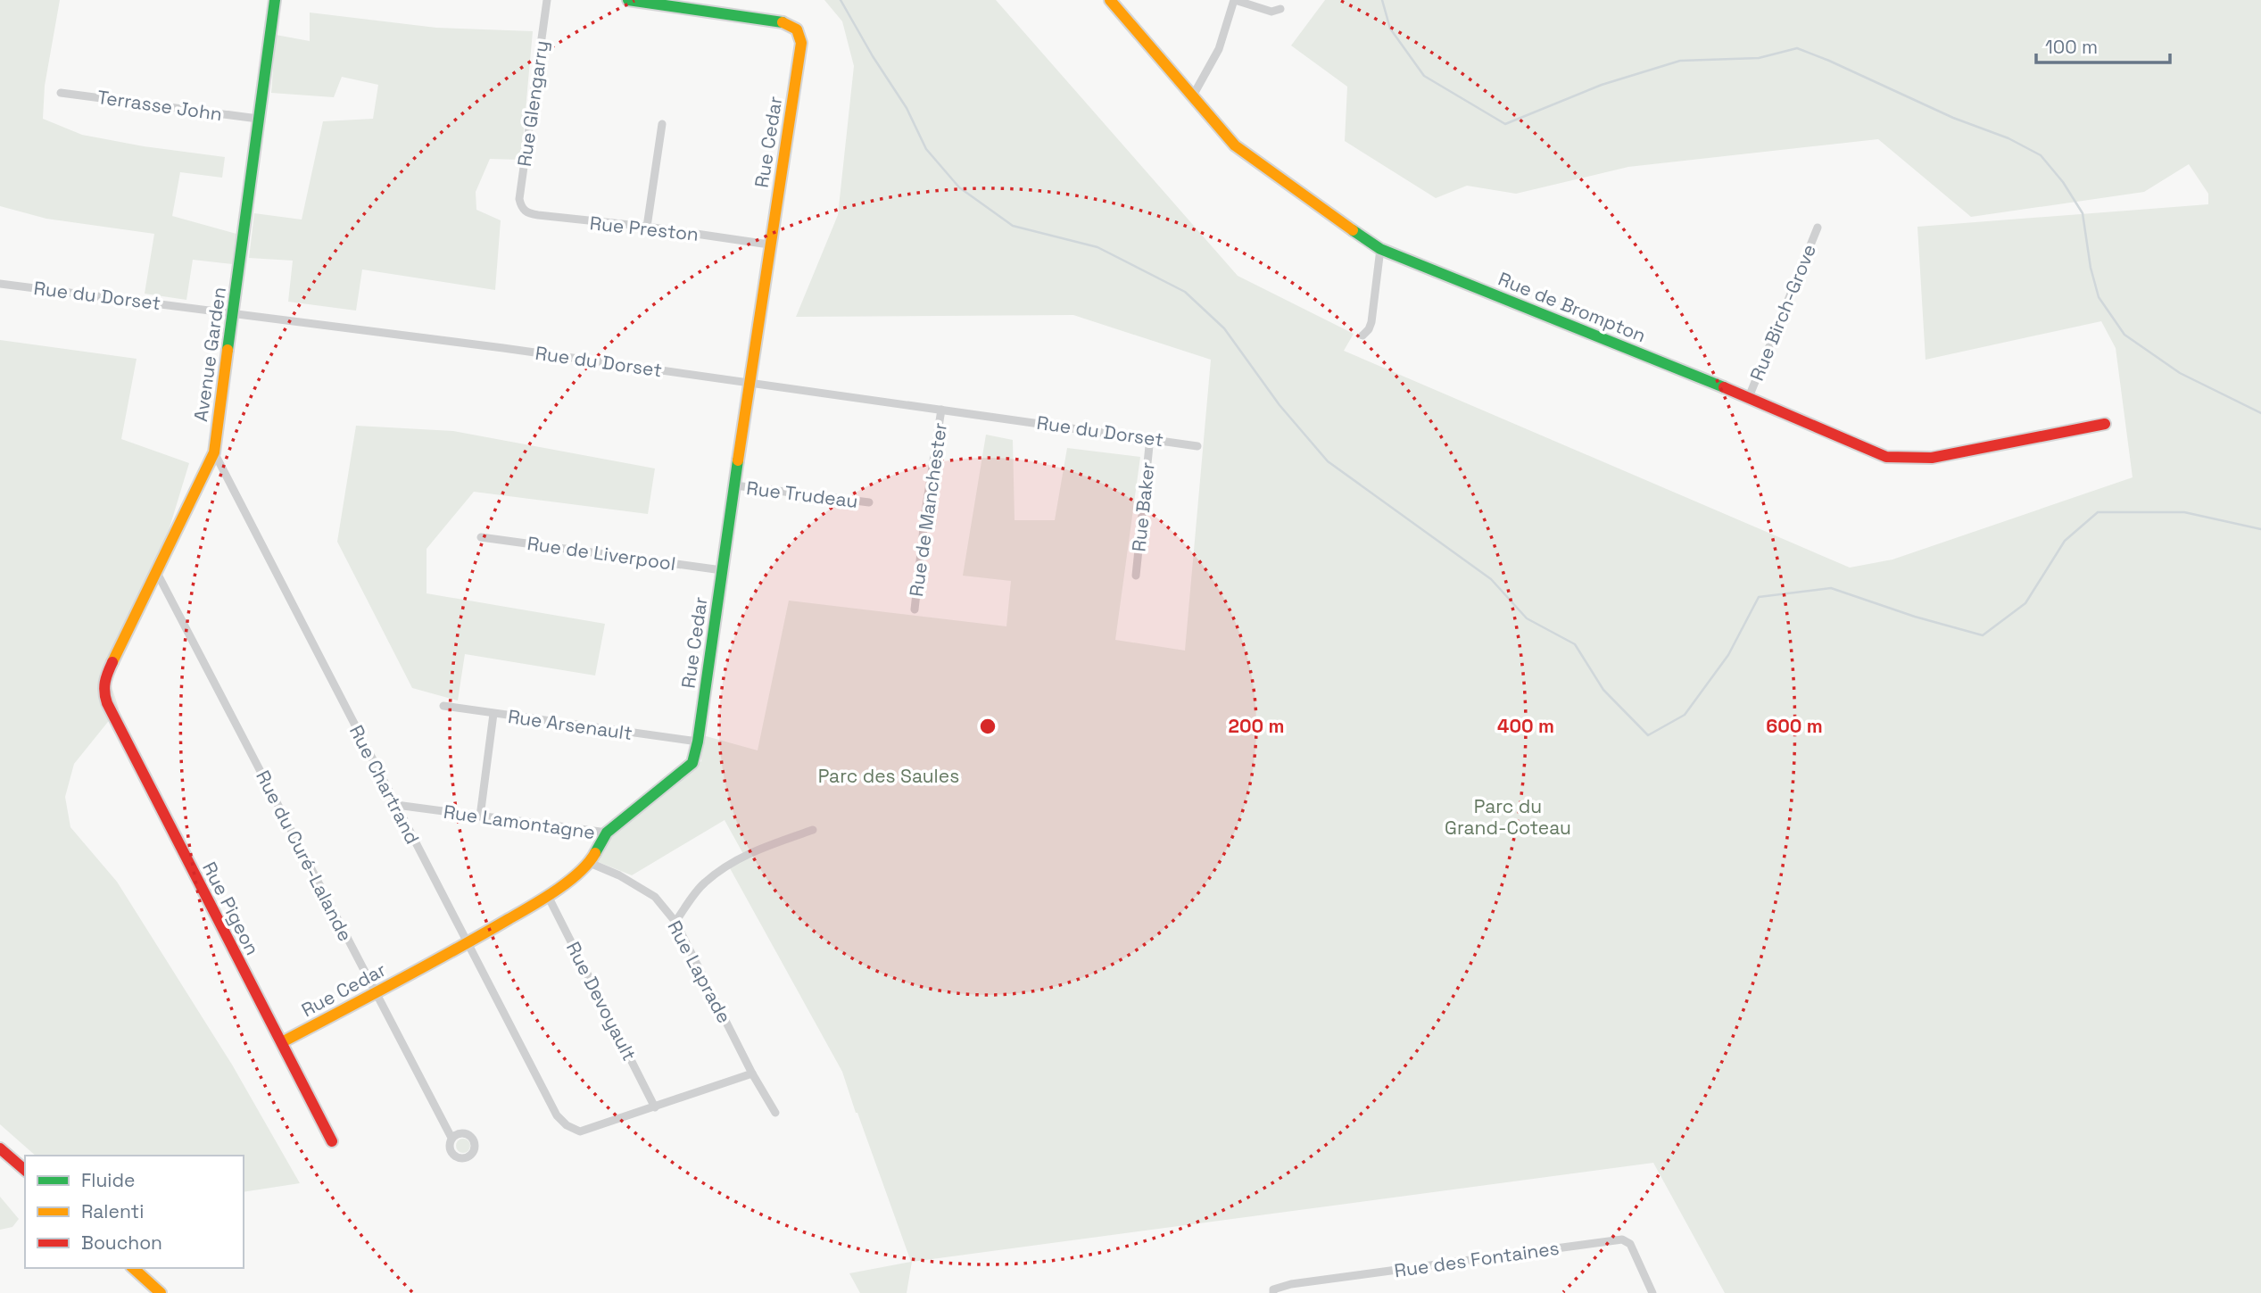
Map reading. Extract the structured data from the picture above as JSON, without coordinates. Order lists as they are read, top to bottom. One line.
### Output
{"streets":{"street":["Rue Glengarry","Terrasse John","Rue Cedar","Rue Preston","Rue du Dorset","Rue de Brompton","Rue Birch-Grove","Avenue Garden","Rue Trudeau","Rue Baker","Rue de Manchester","Rue de Liverpool","Rue Arsenault","Rue Chartrand","Rue Lamontagne","Rue du Curé-Lalande","Rue Pigeon","Rue Laprade","Rue Devoyault","Rue des Fontaines"]},"crossings":[["Rue Glengarry","Rue Preston"],["Terrasse John","Avenue Garden"],["Rue Cedar","Rue Preston"],["Rue Cedar","Rue du Dorset"],["Rue Cedar","Rue Trudeau"],["Rue Cedar","Rue de Liverpool"],["Rue Cedar","Rue Arsenault"],["Rue Cedar","Rue Chartrand"],["Rue Cedar","Rue Lamontagne"],["Rue Cedar","Rue du Curé-Lalande"],["Rue Cedar","Rue Pigeon"],["Rue Cedar","Rue Laprade"],["Rue Cedar","Rue Devoyault"],["Rue du Dorset","Avenue Garden"],["Rue du Dorset","Rue Baker"],["Rue du Dorset","Rue de Manchester"],["Rue de Brompton","Rue Birch-Grove"],["Avenue Garden","Rue Chartrand"],["Avenue Garden","Rue du Curé-Lalande"],["Avenue Garden","Rue Pigeon"],["Rue Chartrand","Rue Lamontagne"],["Rue Chartrand","Rue Devoyault"]],"parks":["Parc des Saules","Parc du Grand-Coteau"],"legend":["Fluide","Ralenti","Bouchon"],"scale_bar":"100 m","rings":["200 m","400 m","600 m"]}
